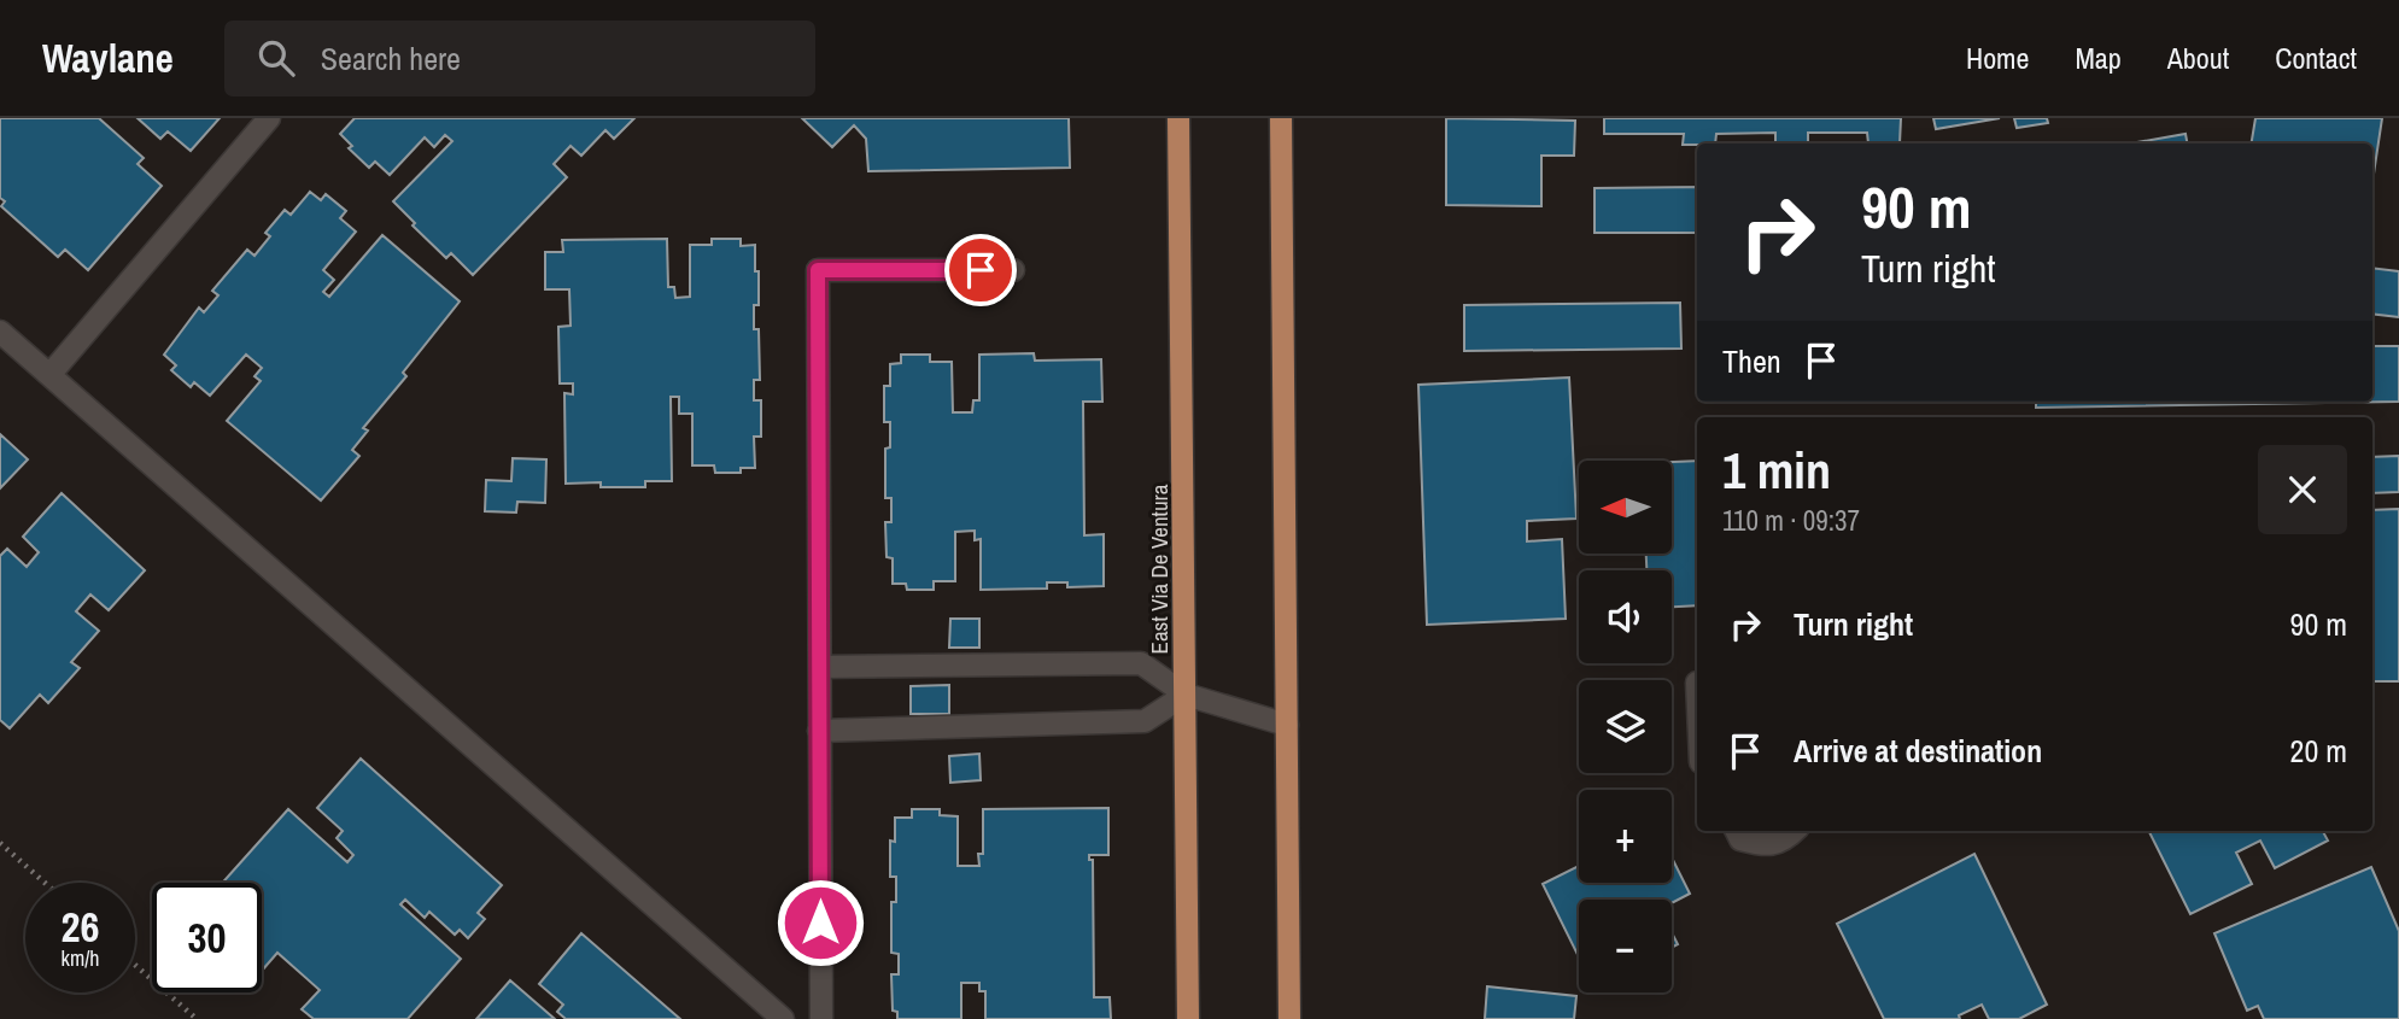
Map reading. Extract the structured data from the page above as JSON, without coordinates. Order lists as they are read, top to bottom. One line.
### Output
{"streets":{"main road":["East Via De Ventura"]},"north":"left","page":{"header":"Waylane","search":"Search here","nav":["Home","Map","About","Contact"],"turn":["90 m","Turn right"],"then":"Then","heading":["1 min","110 m · 09:37"],"map_buttons":["+","−"],"list":[{"name":"Turn right","value":"90 m"},{"name":"Arrive at destination","value":"20 m"}],"speed":"26 km/h","limit":"30"}}
